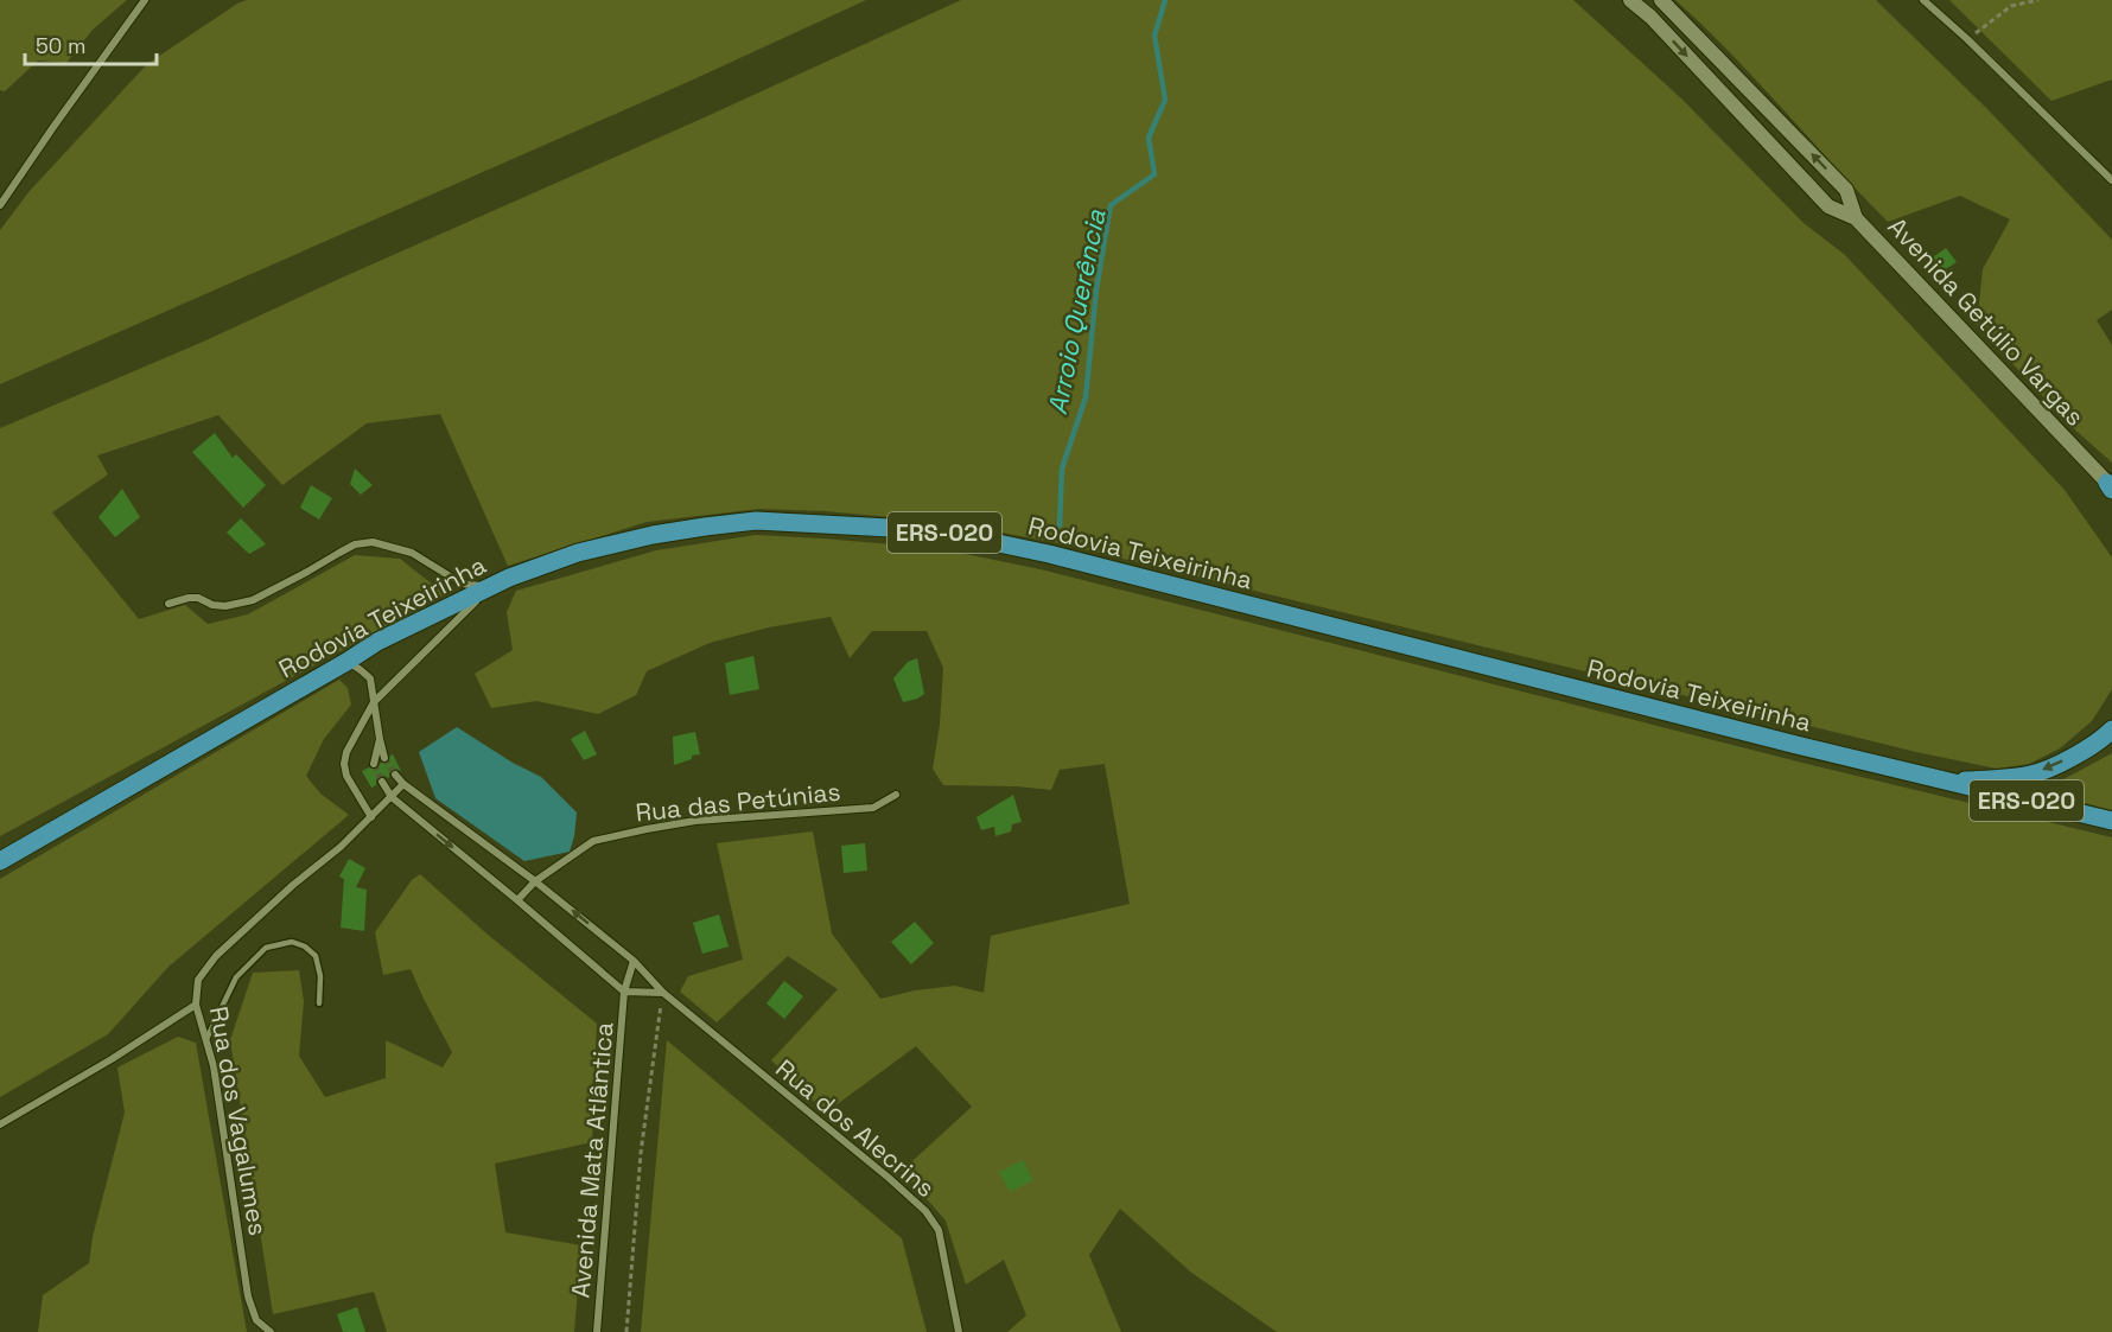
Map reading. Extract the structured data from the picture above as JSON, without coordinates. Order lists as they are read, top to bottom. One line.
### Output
{"streets":{"main road":["Avenida Getúlio Vargas","ERS-020","Rodovia Teixeirinha"],"street":["Rua das Petúnias","Rua dos Vagalumes","Rua dos Alecrins","Avenida Mata Atlântica"]},"crossings":[["Rua das Petúnias","Avenida Mata Atlântica"],["Rua dos Vagalumes","Avenida Mata Atlântica"],["Rua dos Alecrins","Avenida Mata Atlântica"]],"water":["Arroio Querência"],"scale_bar":"50 m"}
